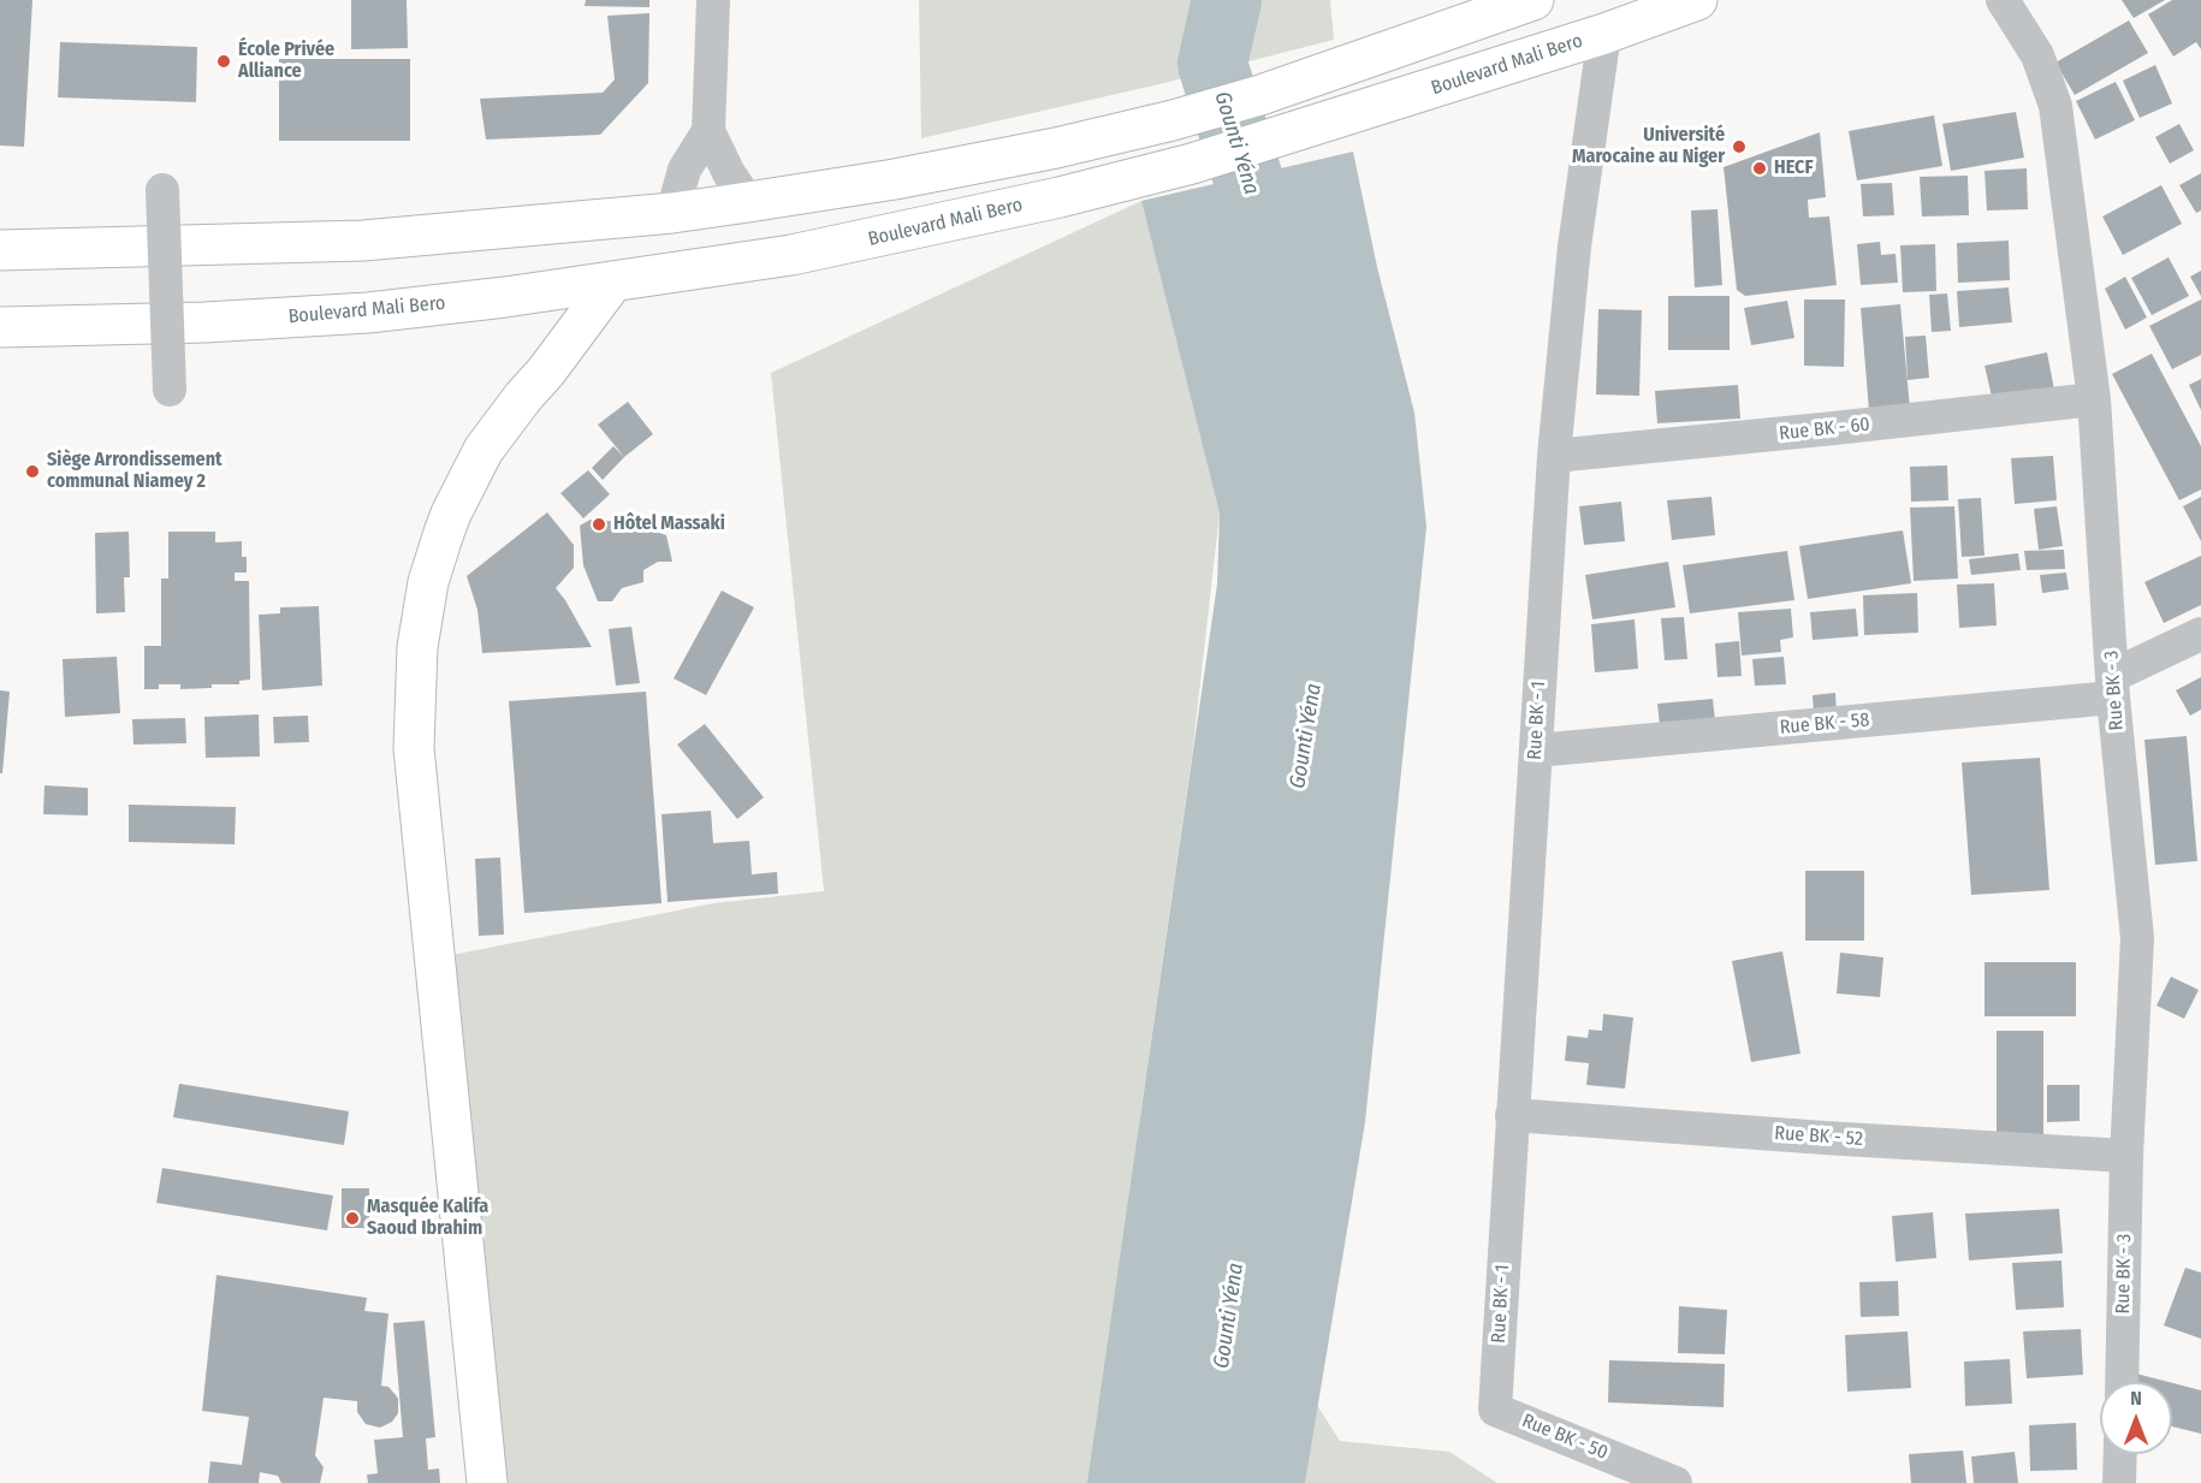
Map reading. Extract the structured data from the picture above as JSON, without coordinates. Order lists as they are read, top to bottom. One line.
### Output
{"streets":{"main road":["Boulevard Mali Bero"],"street":["Rue BK - 60","Rue BK - 3","Rue BK - 1","Rue BK - 58","Rue BK - 52","Rue BK - 50"]},"crossings":[["Boulevard Mali Bero","Rue BK - 1"],["Rue BK - 60","Rue BK - 3"],["Rue BK - 60","Rue BK - 1"],["Rue BK - 3","Rue BK - 58"],["Rue BK - 3","Rue BK - 52"],["Rue BK - 1","Rue BK - 58"],["Rue BK - 1","Rue BK - 52"],["Rue BK - 1","Rue BK - 50"]],"water":["Gounti Yéna"],"places":["École Privée Alliance","Université Marocaine au Niger","HECF","Siège Arrondissement communal Niamey 2","Hôtel Massaki","Masquée Kalifa Saoud Ibrahim"],"north":"top"}
